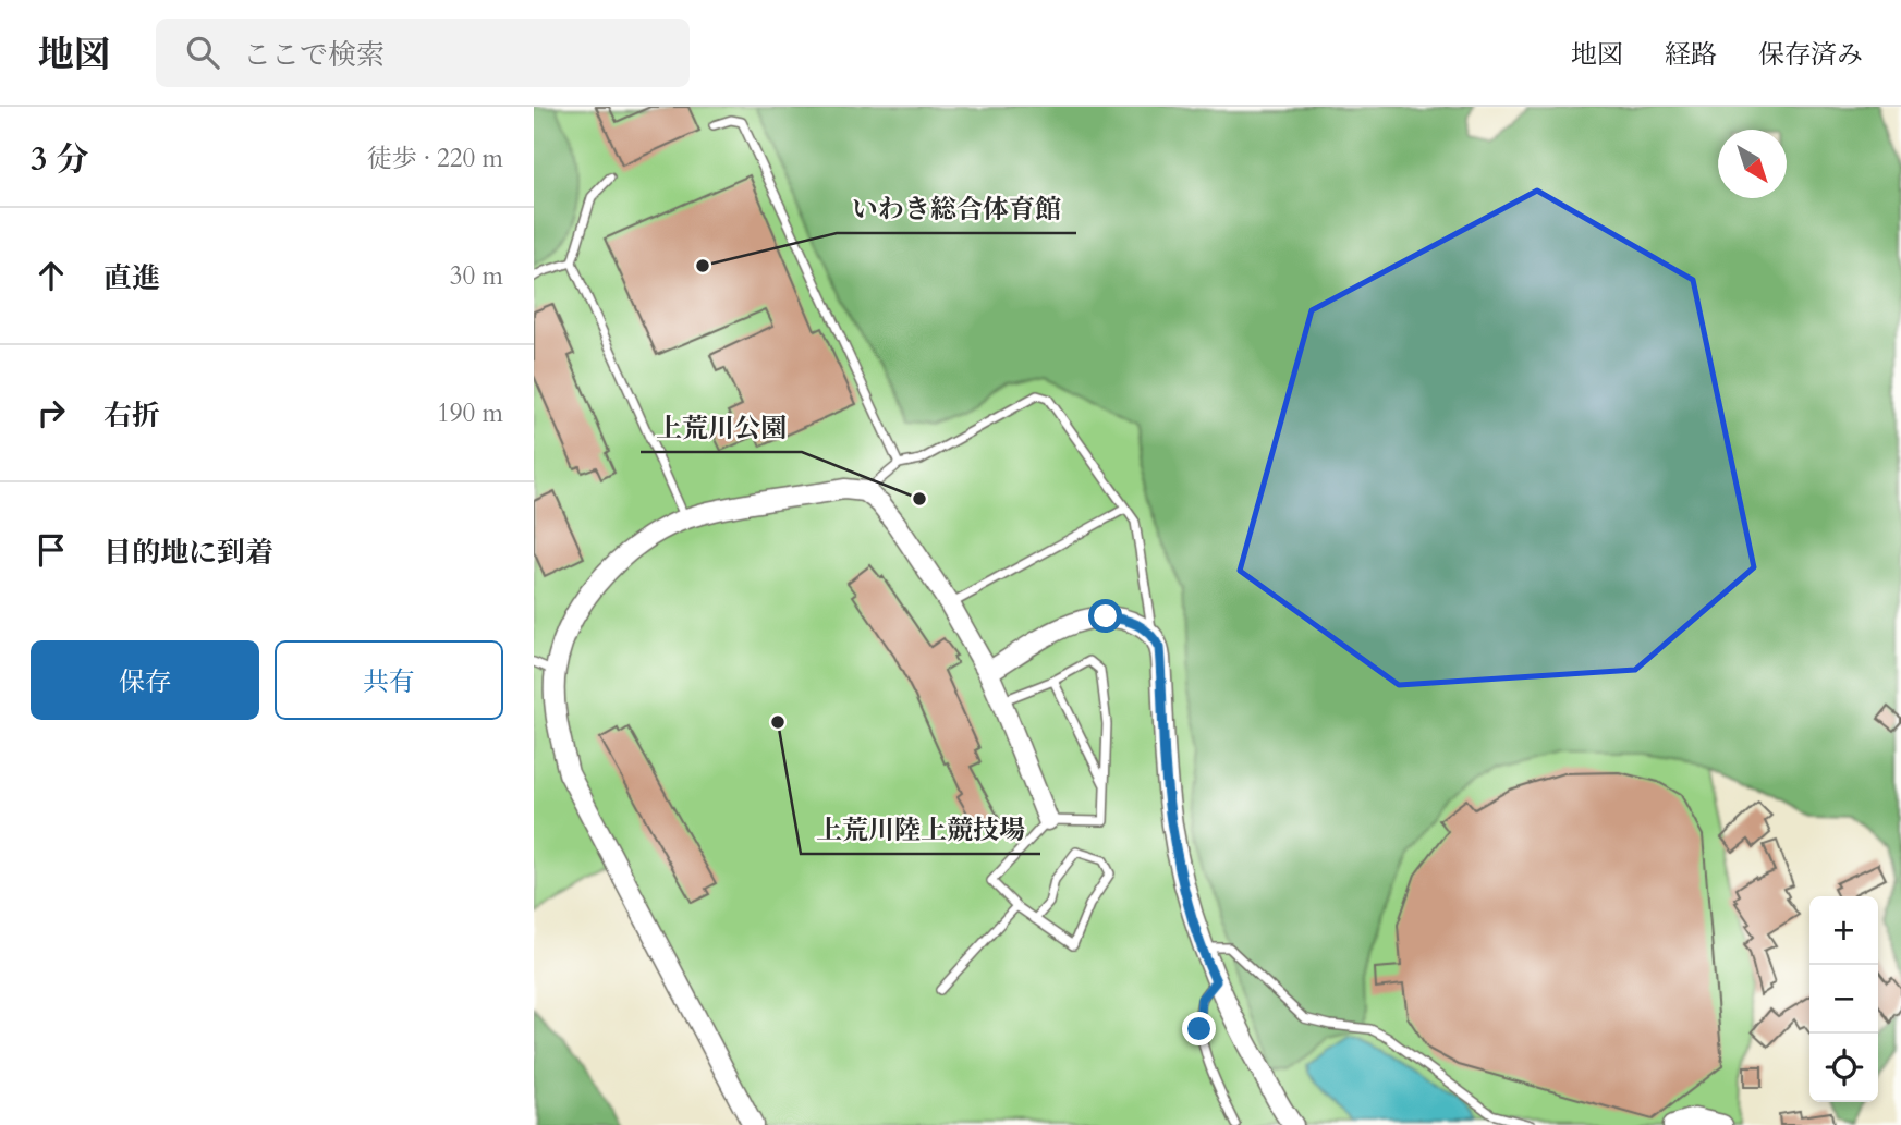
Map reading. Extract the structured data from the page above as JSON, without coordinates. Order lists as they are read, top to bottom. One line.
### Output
{"places":["いわき総合体育館","上荒川公園","上荒川陸上競技場"],"north":"bottom right","page":{"header":"地図","search":"ここで検索","nav":["地図","経路","保存済み"],"heading":["3 分","徒歩 · 220 m"],"list":[["直進","30 m"],["右折","190 m"],"目的地に到着"],"buttons":["保存","共有"],"map_buttons":["+","−"]}}
